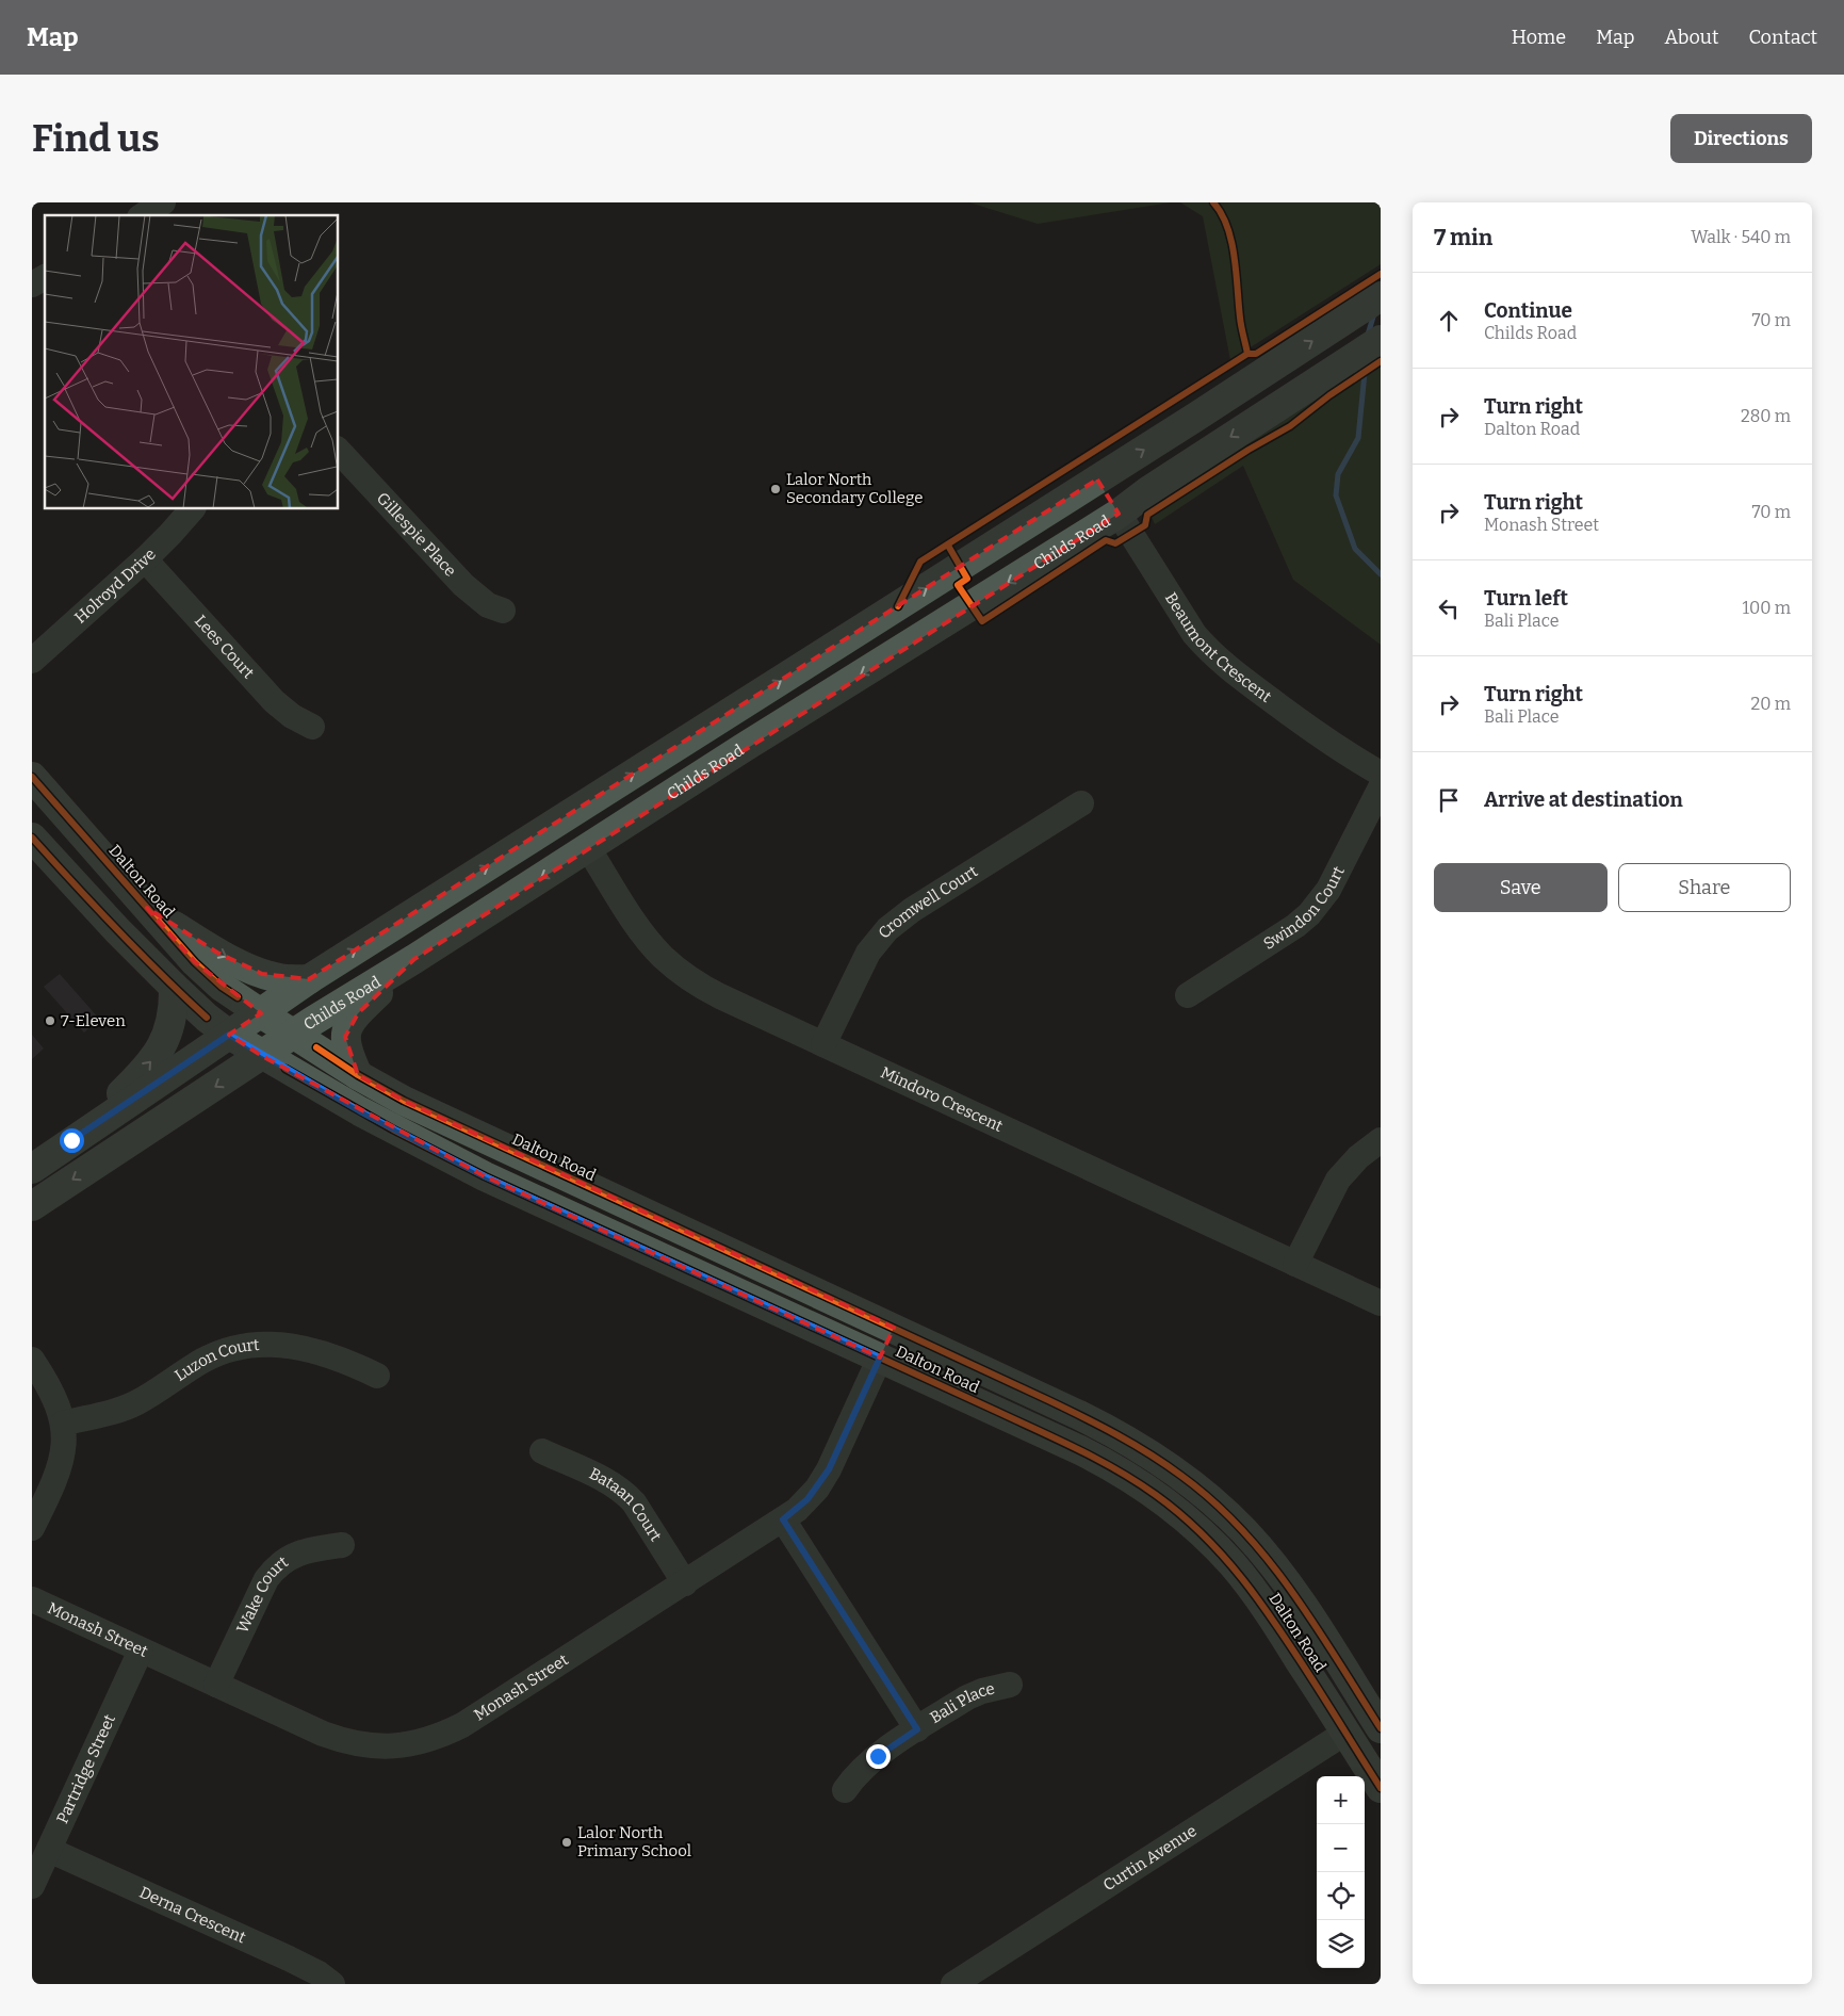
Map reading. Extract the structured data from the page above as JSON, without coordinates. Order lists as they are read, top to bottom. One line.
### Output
{"streets":{"main road":["Childs Road","Beaumont Crescent","Dalton Road","Mindoro Crescent","Monash Street"],"street":["Gillespie Place","Holroyd Drive","Lees Court","Cromwell Court","Swindon Court","Luzon Court","Bataan Court","Wake Court","Bali Place","Partridge Street","Curtin Avenue","Derna Crescent"]},"crossings":[["Childs Road","Beaumont Crescent"],["Childs Road","Dalton Road"],["Childs Road","Mindoro Crescent"],["Holroyd Drive","Lees Court"],["Dalton Road","Monash Street"],["Dalton Road","Curtin Avenue"],["Cromwell Court","Mindoro Crescent"],["Bataan Court","Monash Street"],["Wake Court","Monash Street"],["Monash Street","Bali Place"],["Monash Street","Partridge Street"],["Partridge Street","Derna Crescent"]],"places":["Lalor North Secondary College","7-Eleven","Lalor North Primary School"],"page":{"header":"Map","nav":["Home","Map","About","Contact"],"buttons":["Directions",["Save","Share"]],"title":"Find us","heading":["7 min","Walk · 540 m"],"list":[["Continue","Childs Road","70 m"],["Turn right","Dalton Road","280 m"],["Turn right","Monash Street","70 m"],["Turn left","Bali Place","100 m"],["Turn right","Bali Place","20 m"],"Arrive at destination"],"map_buttons":["+","−"]}}
